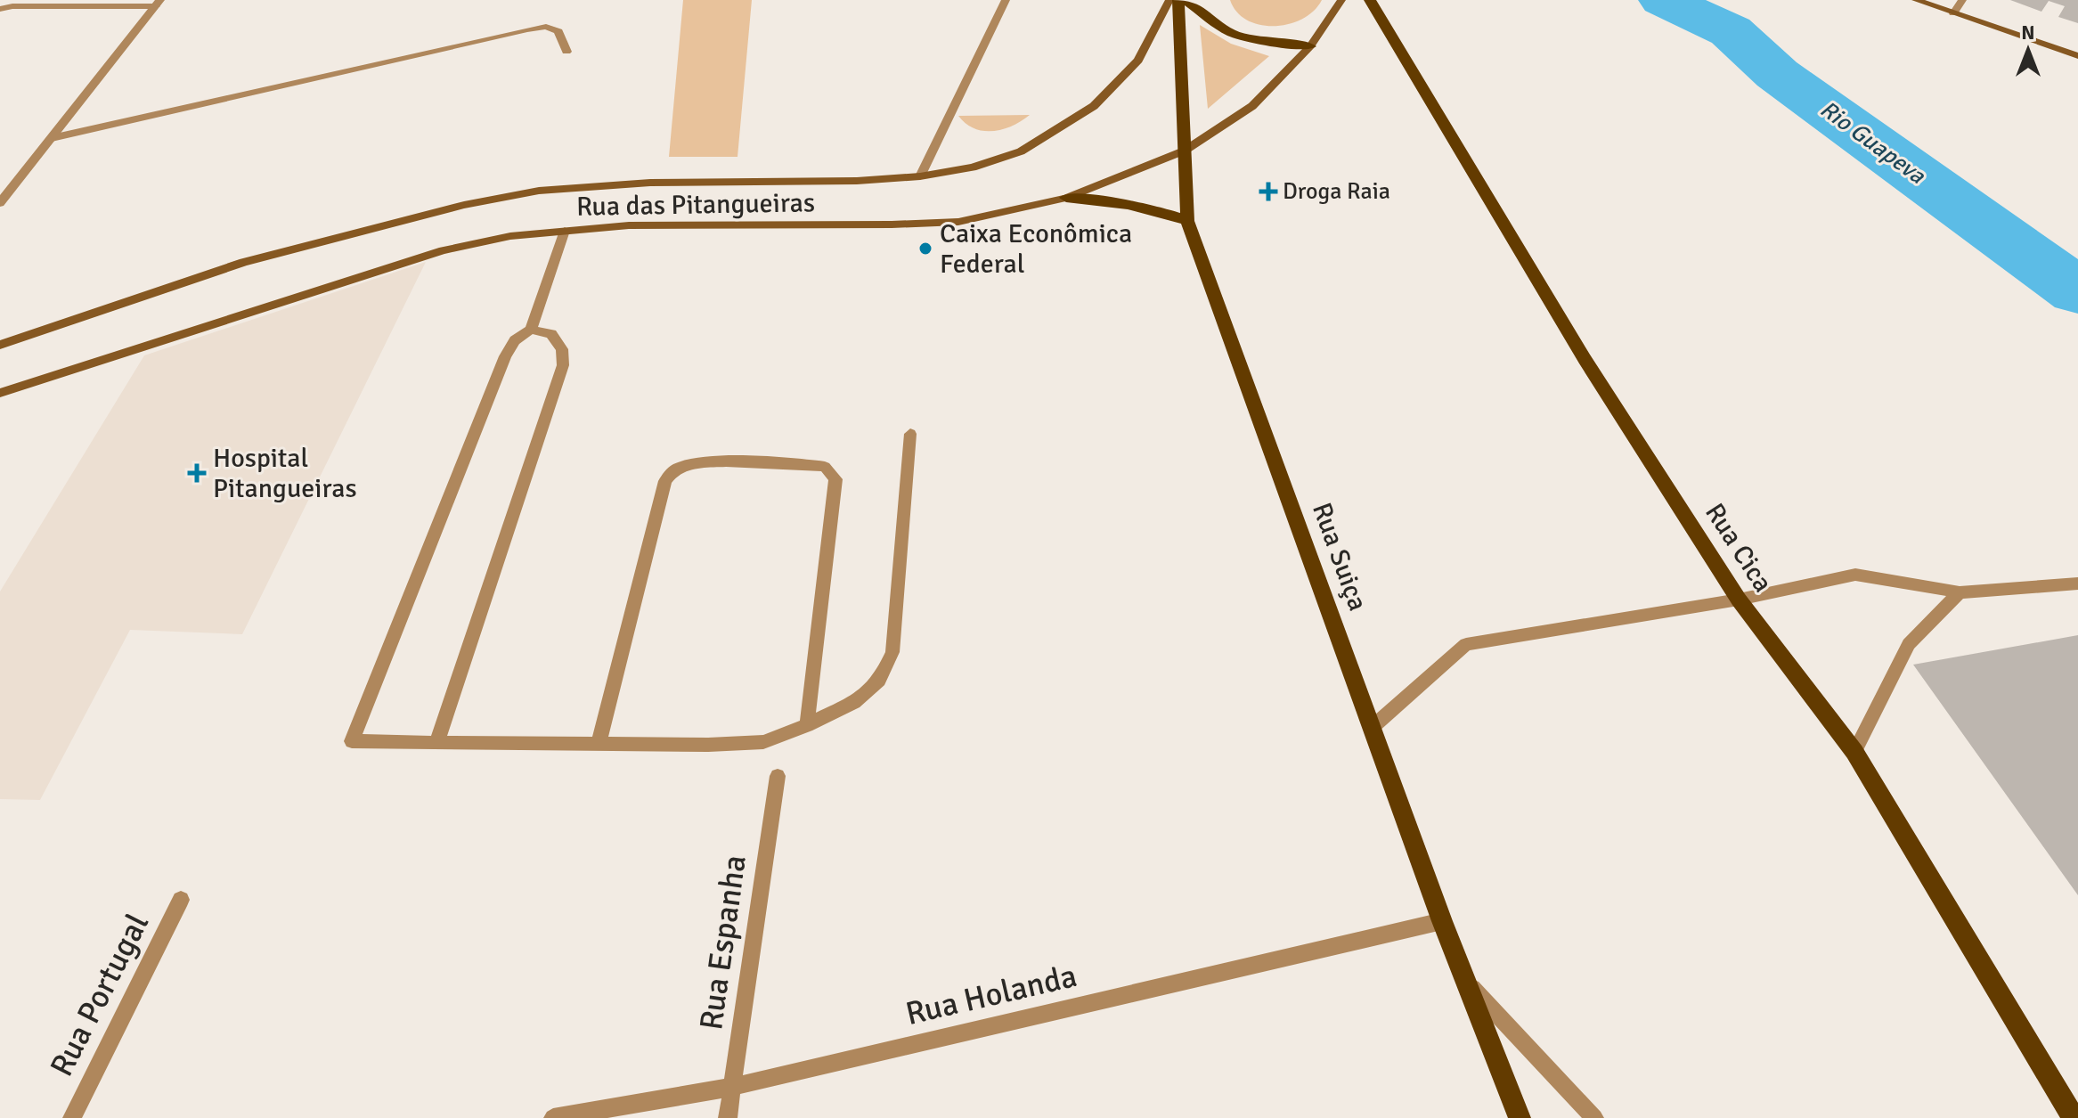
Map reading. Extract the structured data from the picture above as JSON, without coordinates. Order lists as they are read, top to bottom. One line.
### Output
{"streets":{"main road":["Rua das Pitangueiras","Rua Cica","Rua Suiça"],"street":["Rua Espanha","Rua Portugal","Rua Holanda"]},"crossings":[["Rua das Pitangueiras","Rua Suiça"],["Rua Suiça","Rua Holanda"],["Rua Espanha","Rua Holanda"]],"water":["Rio Guapeva"],"places":{"health":["Droga Raia","Hospital Pitangueiras"],"other":["Caixa Econômica Federal"]},"north":"top"}
